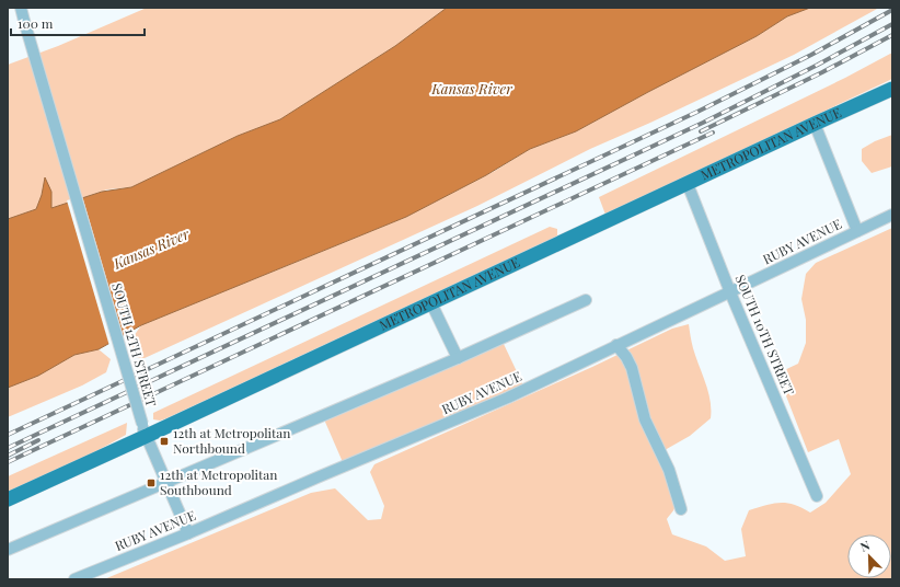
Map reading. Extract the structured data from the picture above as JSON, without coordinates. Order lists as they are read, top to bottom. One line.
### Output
{"streets":{"main road":["METROPOLITAN AVENUE"],"street":["RUBY AVENUE","SOUTH 10TH STREET","SOUTH 12TH STREET"]},"crossings":[["METROPOLITAN AVENUE","SOUTH 10TH STREET"],["METROPOLITAN AVENUE","SOUTH 12TH STREET"],["RUBY AVENUE","SOUTH 10TH STREET"],["RUBY AVENUE","SOUTH 12TH STREET"]],"water":["Kansas River"],"places":{"transit":["12th at Metropolitan Northbound","12th at Metropolitan Southbound"]},"scale_bar":"100 m","north":"top left"}
